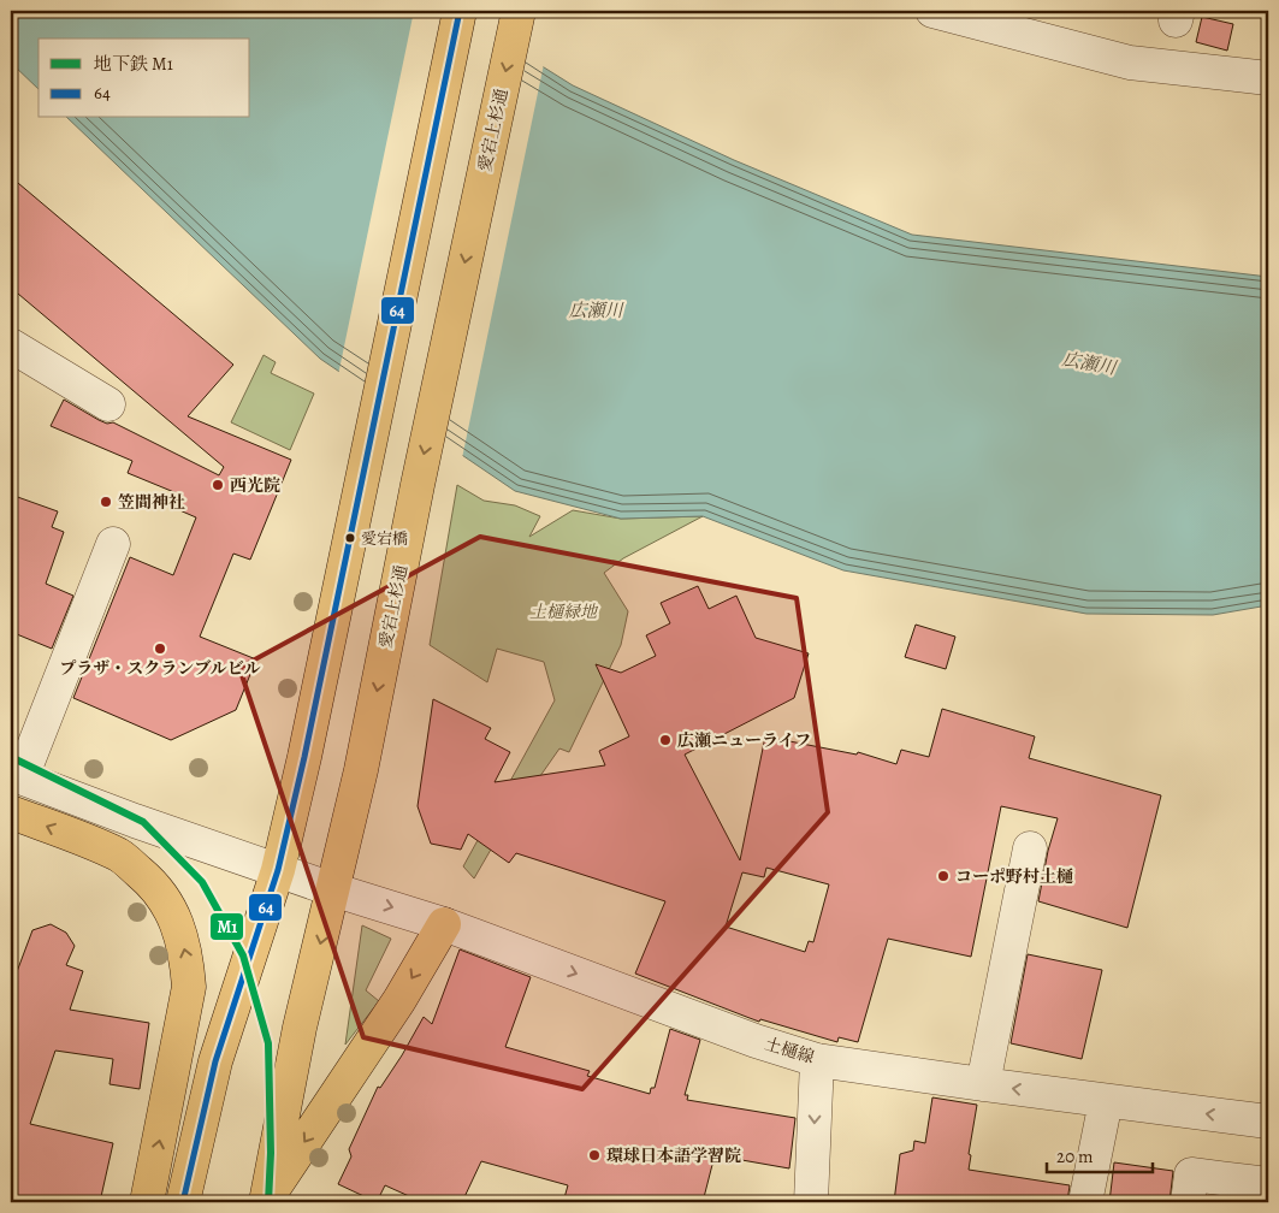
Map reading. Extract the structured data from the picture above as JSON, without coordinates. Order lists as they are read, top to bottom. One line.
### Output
{"streets":{"highway":["愛宕上杉通"],"street":["土樋線"]},"crossings":[["愛宕上杉通","土樋線"]],"water":["広瀬川"],"parks":["土樋緑地"],"places":["西光院","笠間神社","愛宕橋","プラザ・スクランブルビル","広瀬ニューライフ","コーポ野村土樋","環球日本語学習院"],"lines":["transit line 64","metro line M1"],"legend":["地下鉄 M1","64"],"scale_bar":"20 m"}
